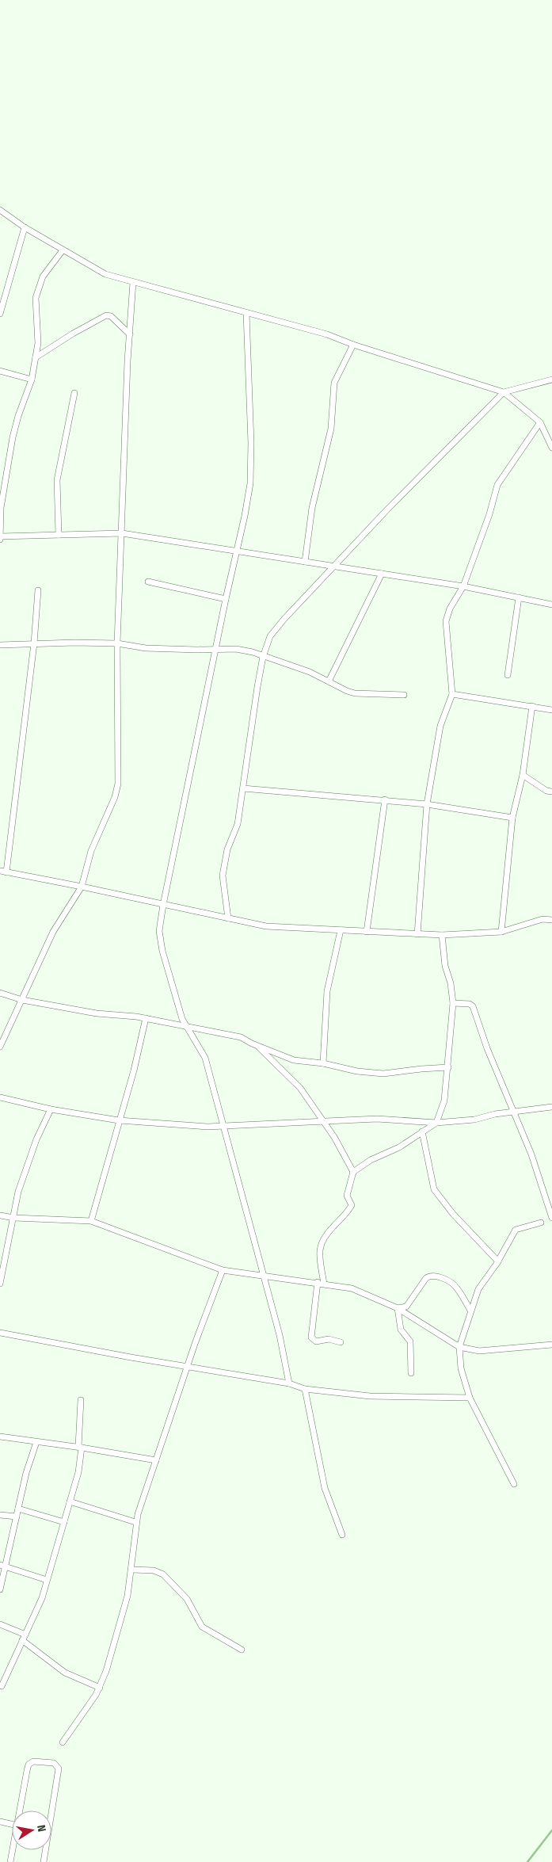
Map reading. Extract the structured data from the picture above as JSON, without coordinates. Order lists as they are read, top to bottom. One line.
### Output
{"north":"right"}
